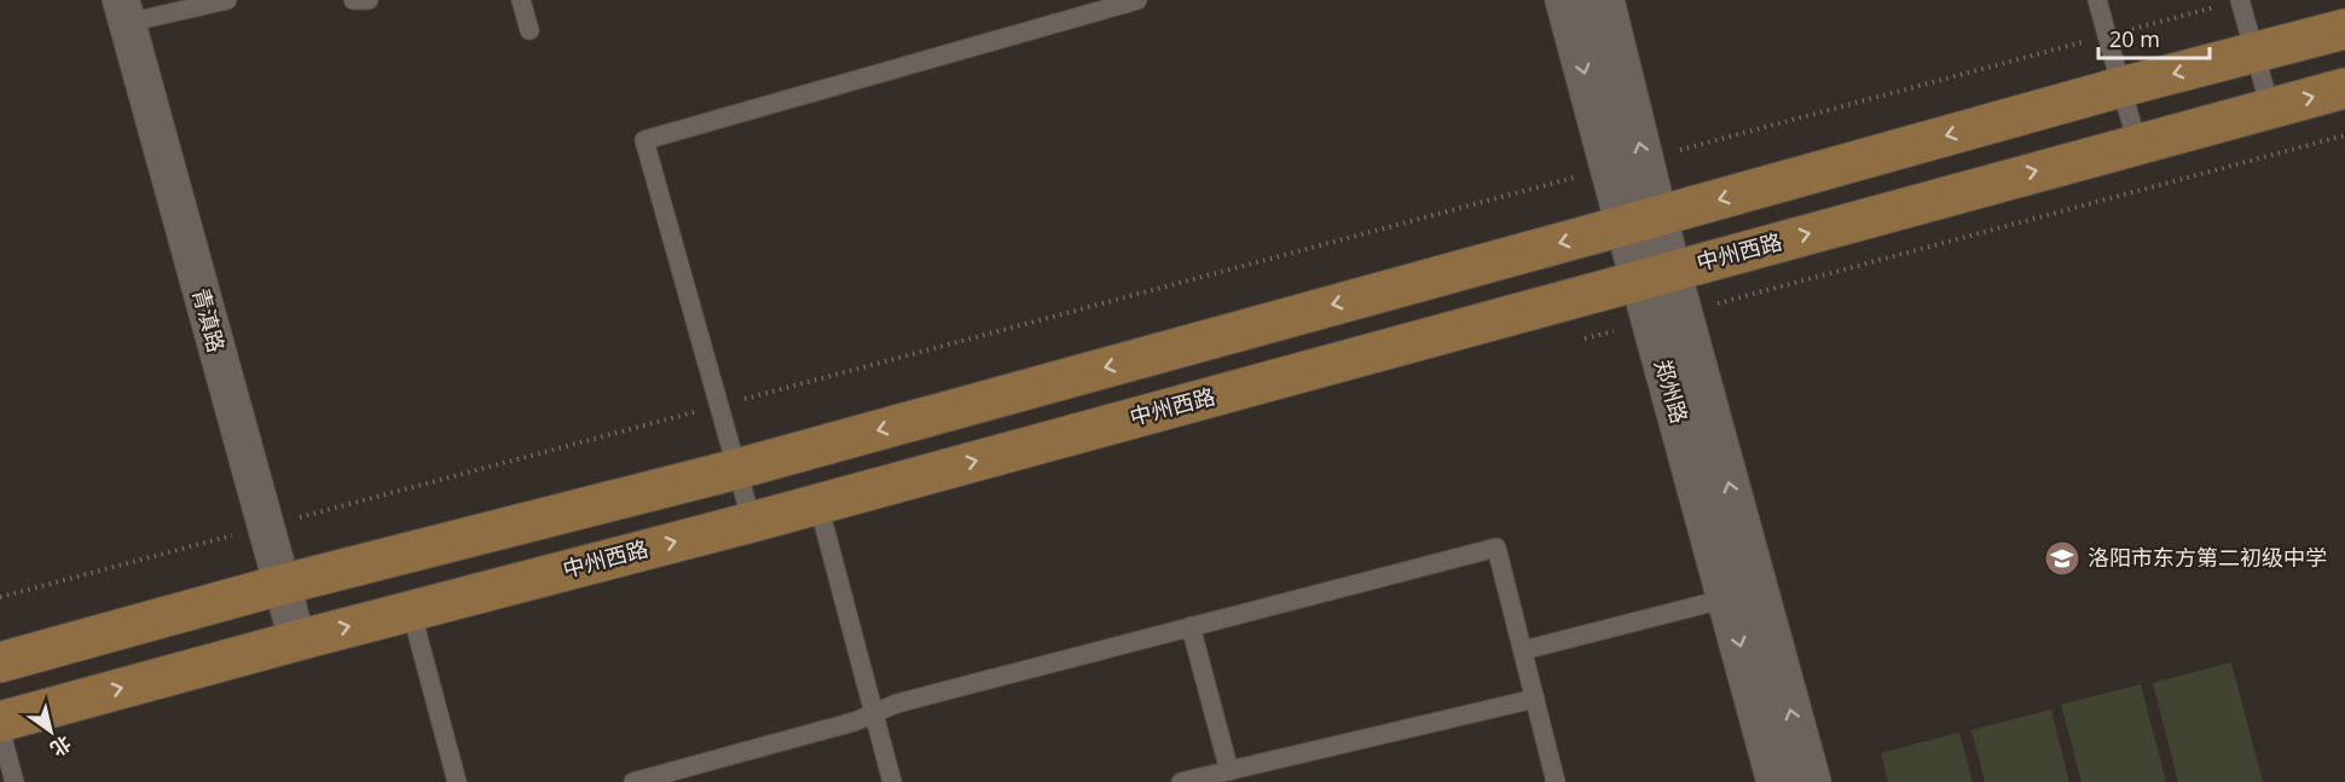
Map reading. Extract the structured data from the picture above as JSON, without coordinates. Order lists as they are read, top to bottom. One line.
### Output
{"streets":{"main road":["中州西路"],"street":["青滇路","郑州路"]},"crossings":[["中州西路","青滇路"],["中州西路","郑州路"]],"places":{"school or university":["洛阳市东方第二初级中学"]},"scale_bar":"20 m","north":"bottom right"}
